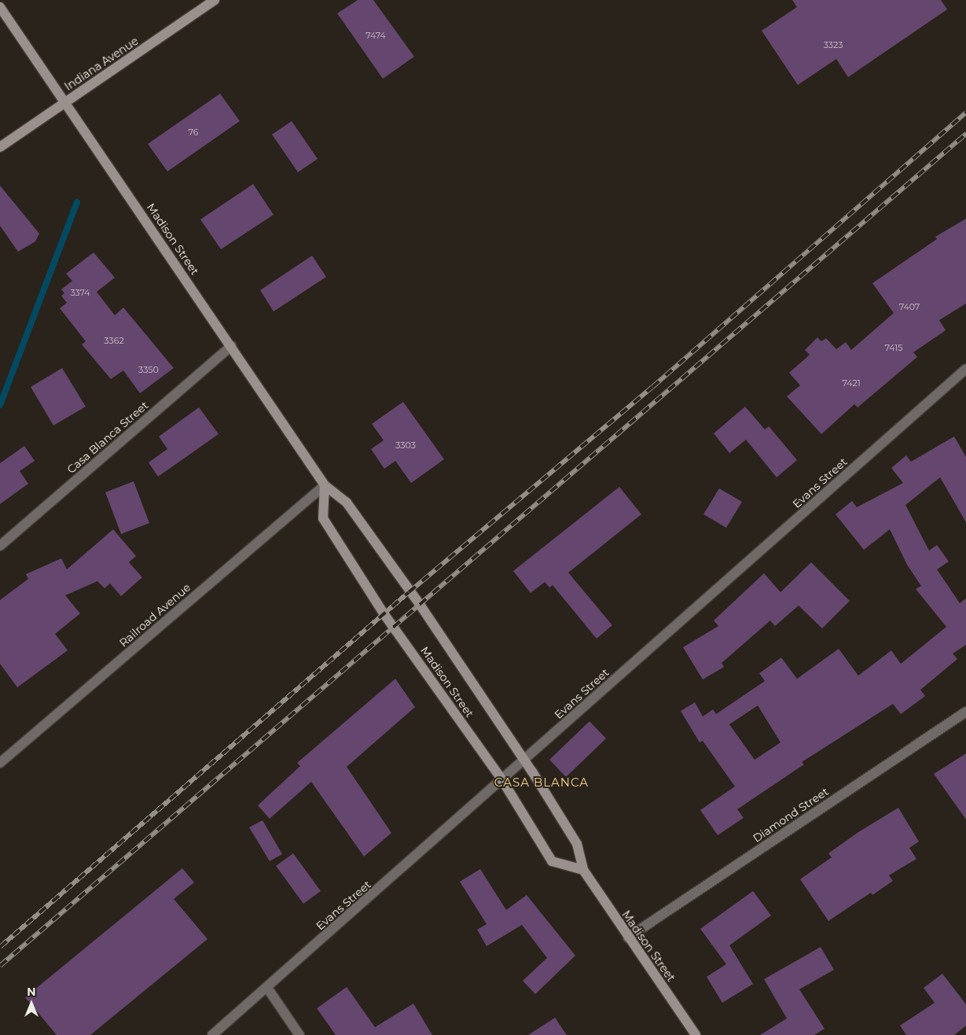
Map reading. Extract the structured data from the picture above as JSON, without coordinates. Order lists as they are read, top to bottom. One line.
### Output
{"streets":{"street":["Indiana Avenue","Madison Street","Casa Blanca Street","Evans Street","Railroad Avenue","Diamond Street"]},"crossings":[["Indiana Avenue","Madison Street"],["Madison Street","Casa Blanca Street"],["Madison Street","Evans Street"],["Madison Street","Railroad Avenue"],["Madison Street","Diamond Street"]],"districts":["CASA BLANCA"],"house_numbers":["7474","3323","76","3374","7407","3362","7415","3350","7421","3303"],"north":"top"}
